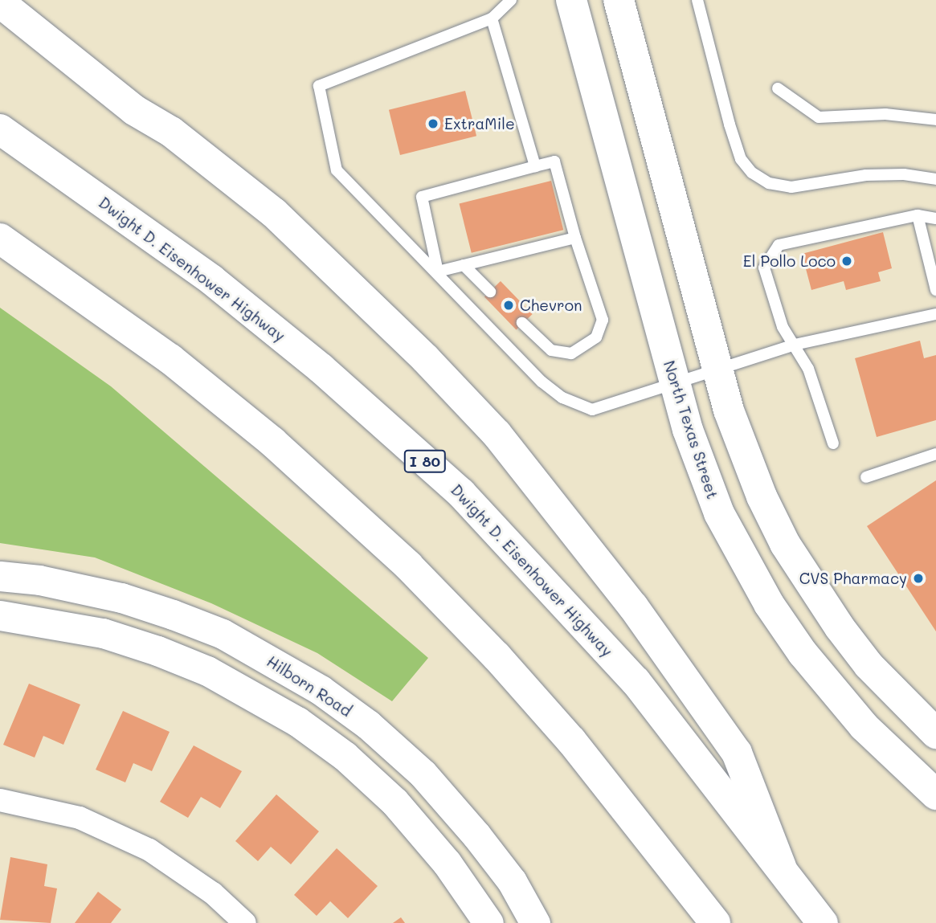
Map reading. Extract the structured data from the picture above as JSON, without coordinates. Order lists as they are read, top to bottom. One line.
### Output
{"streets":{"main road":["Dwight D. Eisenhower Highway","North Texas Street","I 80"],"street":["Hilborn Road"]},"places":["ExtraMile","El Pollo Loco","Chevron","CVS Pharmacy"]}
